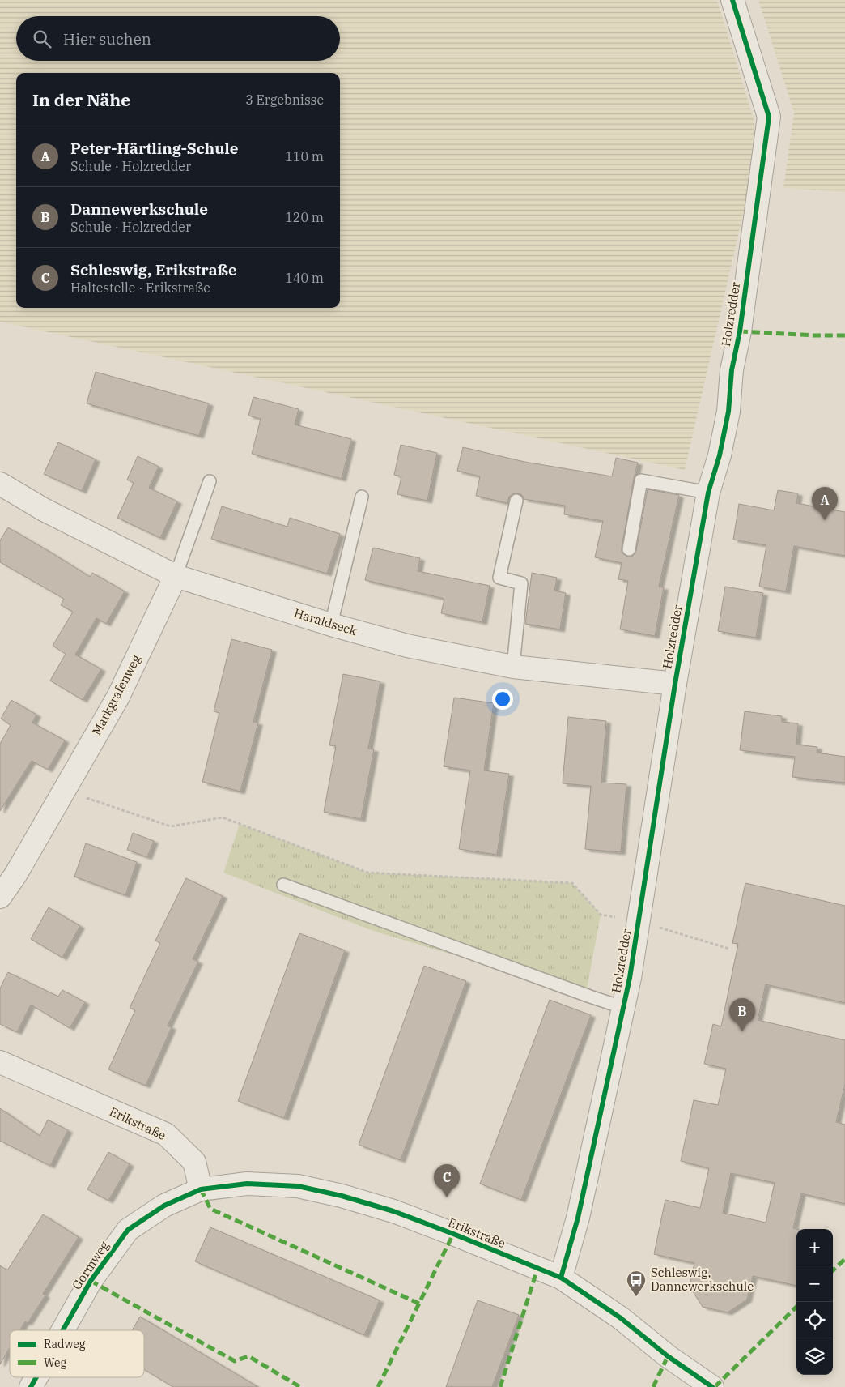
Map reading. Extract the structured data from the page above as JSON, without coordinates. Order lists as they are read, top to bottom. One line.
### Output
{"streets":{"street":["Holzredder","Haraldseck","Markgrafenweg","Erikstraße","Gormweg"]},"crossings":[["Holzredder","Haraldseck"],["Holzredder","Erikstraße"],["Haraldseck","Markgrafenweg"],["Erikstraße","Gormweg"]],"places":{"bus stop":["Schleswig, Dannewerkschule"]},"legend":["Radweg","Weg"],"page":{"search":"Hier suchen","heading":["In der Nähe","3 Ergebnisse"],"list":[{"mark":"A","name":"Peter-Härtling-Schule","note":"Schule · Holzredder","value":"110 m"},{"mark":"B","name":"Dannewerkschule","note":"Schule · Holzredder","value":"120 m"},{"mark":"C","name":"Schleswig, Erikstraße","note":"Haltestelle · Erikstraße","value":"140 m"}],"pins":["A","B","C"],"map_buttons":["+","−"]}}
